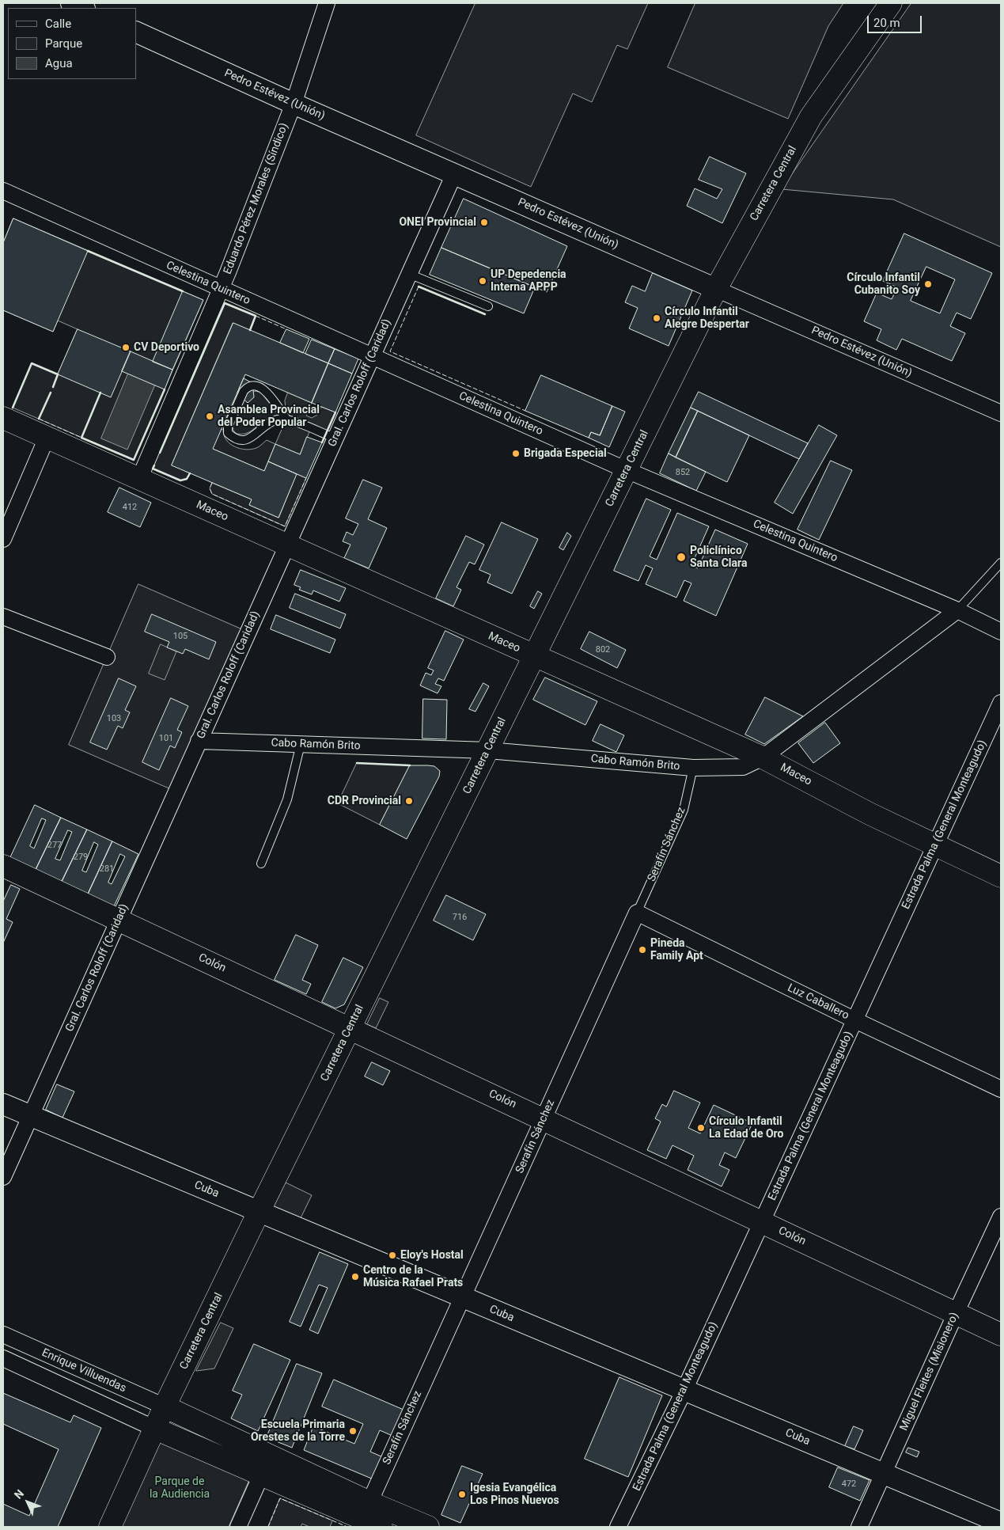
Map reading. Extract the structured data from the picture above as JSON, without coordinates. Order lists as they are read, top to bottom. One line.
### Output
{"streets":{"main road":["Carretera Central","Maceo","Colón"],"street":["Pedro Estévez (Unión)","Eduardo Pérez Morales (Síndico)","Celestina Quintero","Gral. Carlos Roloff (Caridad)","Cabo Ramón Brito","Estrada Palma (General Monteagudo)","Serafín Sánchez","Luz Caballero","Cuba","Enrique Villuendas","Miguel Fleites (Misionero)"]},"crossings":[["Pedro Estévez (Unión)","Carretera Central"],["Pedro Estévez (Unión)","Eduardo Pérez Morales (Síndico)"],["Pedro Estévez (Unión)","Gral. Carlos Roloff (Caridad)"],["Carretera Central","Celestina Quintero"],["Carretera Central","Maceo"],["Carretera Central","Cabo Ramón Brito"],["Carretera Central","Colón"],["Carretera Central","Cuba"],["Carretera Central","Enrique Villuendas"],["Eduardo Pérez Morales (Síndico)","Celestina Quintero"],["Eduardo Pérez Morales (Síndico)","Maceo"],["Celestina Quintero","Gral. Carlos Roloff (Caridad)"],["Celestina Quintero","Cabo Ramón Brito"],["Gral. Carlos Roloff (Caridad)","Maceo"],["Gral. Carlos Roloff (Caridad)","Cabo Ramón Brito"],["Gral. Carlos Roloff (Caridad)","Colón"],["Gral. Carlos Roloff (Caridad)","Cuba"],["Maceo","Cabo Ramón Brito"],["Maceo","Estrada Palma (General Monteagudo)"],["Cabo Ramón Brito","Serafín Sánchez"],["Estrada Palma (General Monteagudo)","Colón"],["Estrada Palma (General Monteagudo)","Luz Caballero"],["Estrada Palma (General Monteagudo)","Cuba"],["Serafín Sánchez","Colón"],["Serafín Sánchez","Luz Caballero"],["Serafín Sánchez","Cuba"],["Colón","Miguel Fleites (Misionero)"],["Cuba","Miguel Fleites (Misionero)"]],"parks":["Parque de la Audiencia"],"places":["ONEI Provincial","UP Depedencia Interna APPP","Círculo Infantil Cubanito Soy","Círculo Infantil Alegre Despertar","CV Deportivo","Asamblea Provincial del Poder Popular","Brigada Especial","Policlínico Santa Clara","CDR Provincial","Pineda Family Apt","Círculo Infantil La Edad de Oro","Eloy's Hostal","Centro de la Música Rafael Prats","Escuela Primaria Orestes de la Torre","Igesia Evangélica Los Pinos Nuevos"],"house_numbers":["852","412","105","802","103","101","277","279","281","716","472"],"legend":["Calle","Parque","Agua"],"scale_bar":"20 m","north":"top left"}
